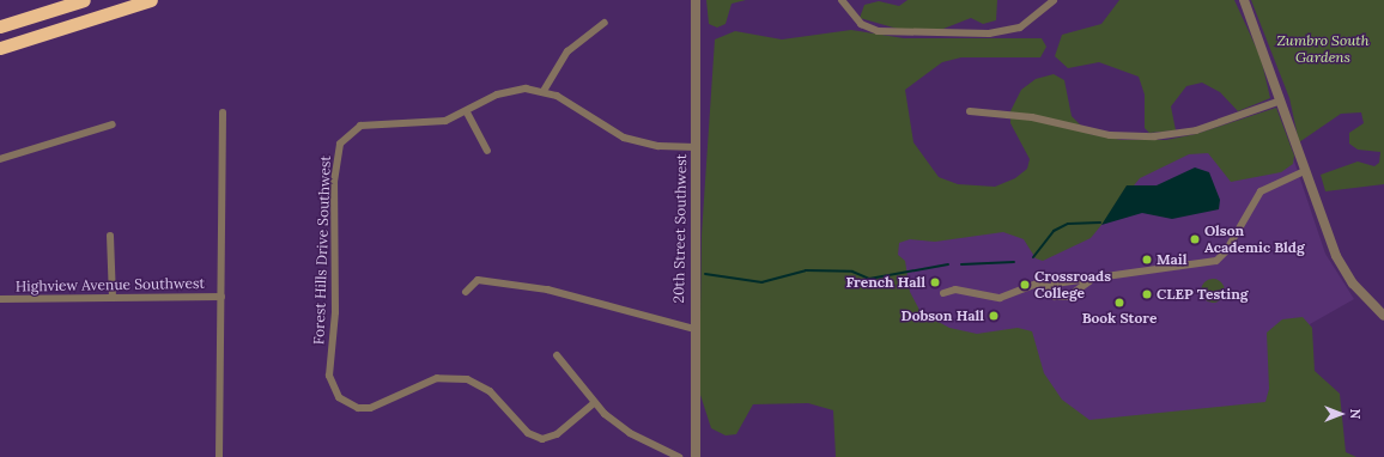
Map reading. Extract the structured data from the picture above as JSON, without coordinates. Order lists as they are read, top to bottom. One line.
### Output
{"streets":{"street":["20th Street Southwest","Forest Hills Drive Southwest","Highview Avenue Southwest"]},"parks":["Zumbro South Gardens"],"places":["Olson Academic Bldg","Mail","French Hall","Crossroads College","CLEP Testing","Book Store","Dobson Hall"],"north":"right"}
